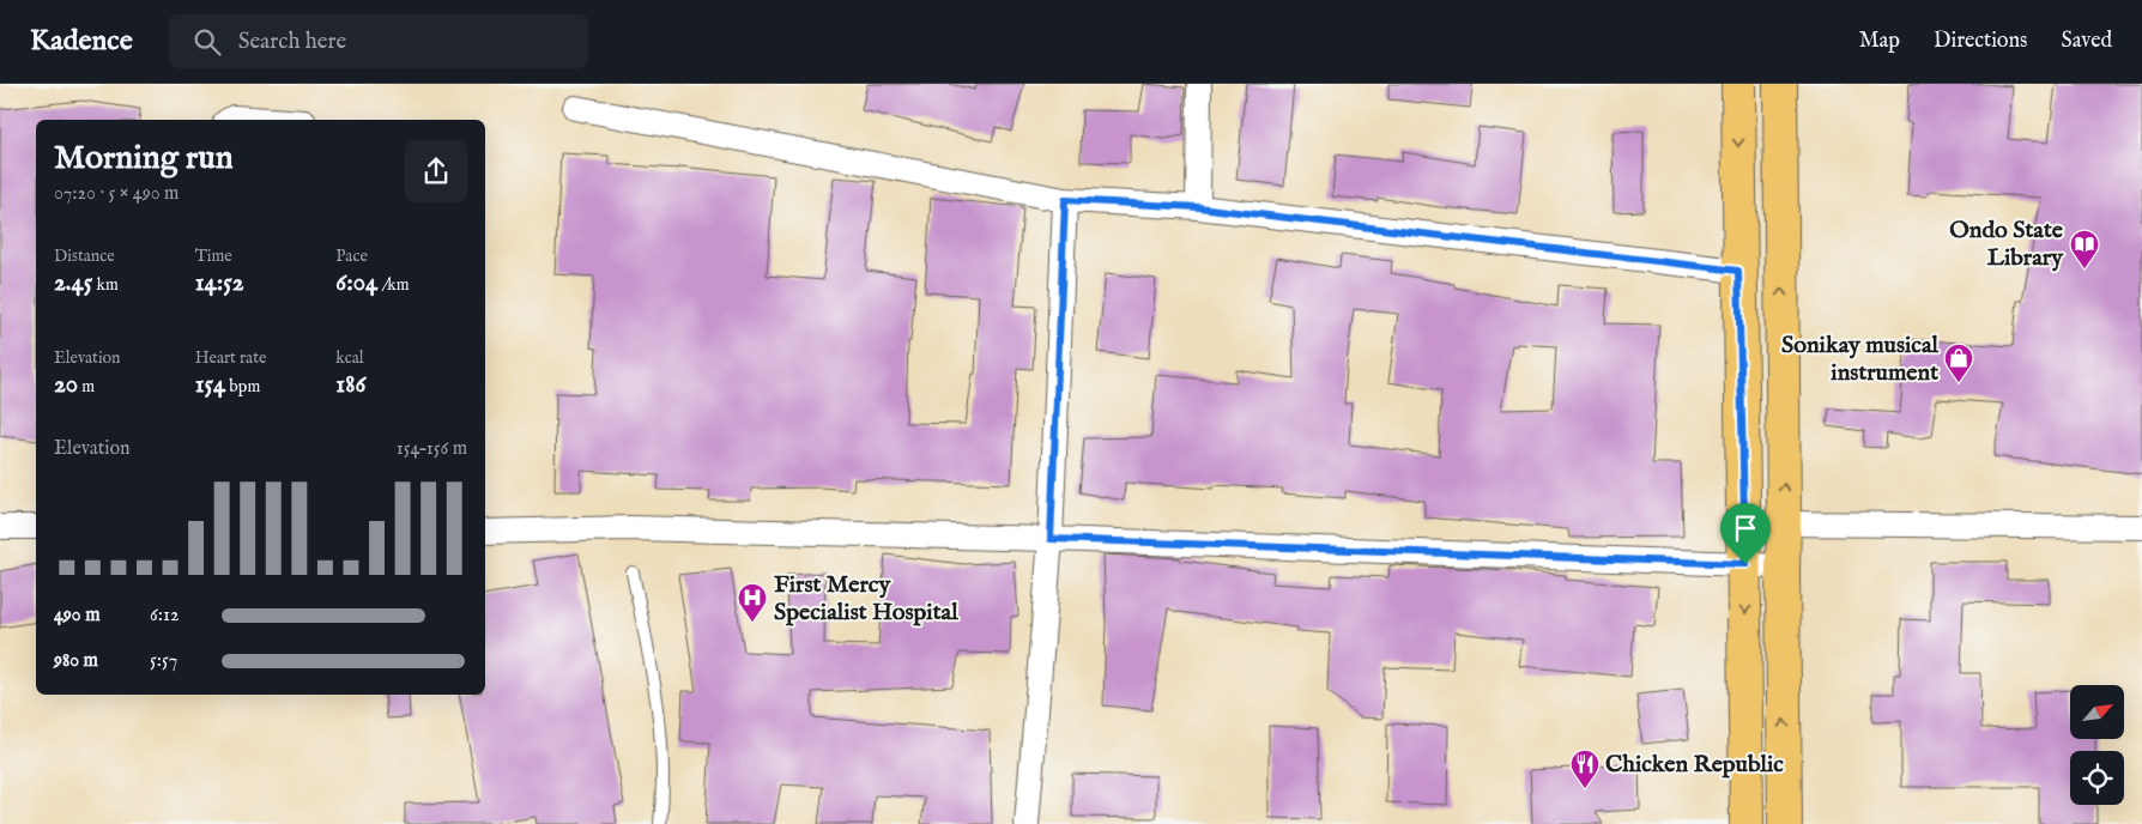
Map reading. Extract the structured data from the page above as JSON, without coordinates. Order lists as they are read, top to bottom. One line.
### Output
{"places":{"library":["Ondo State Library"],"shop":["Sonikay musical instrument"],"hospital":["First Mercy Specialist Hospital"],"restaurant":["Chicken Republic"]},"north":"top right","page":{"header":"Kadence","search":"Search here","nav":["Map","Directions","Saved"],"heading":["Morning run","07:20 · 5 × 490 m"],"stats":[["Distance","2.45 km"],["Time","14:52"],["Pace","6:04 /km"],["Elevation","20 m"],["Heart rate","154 bpm"],["kcal","186"]],"chart":["Elevation","154–156 m"],"list":[{"name":"490 m","note":"6:12"},{"name":"980 m","note":"5:57"}]}}
